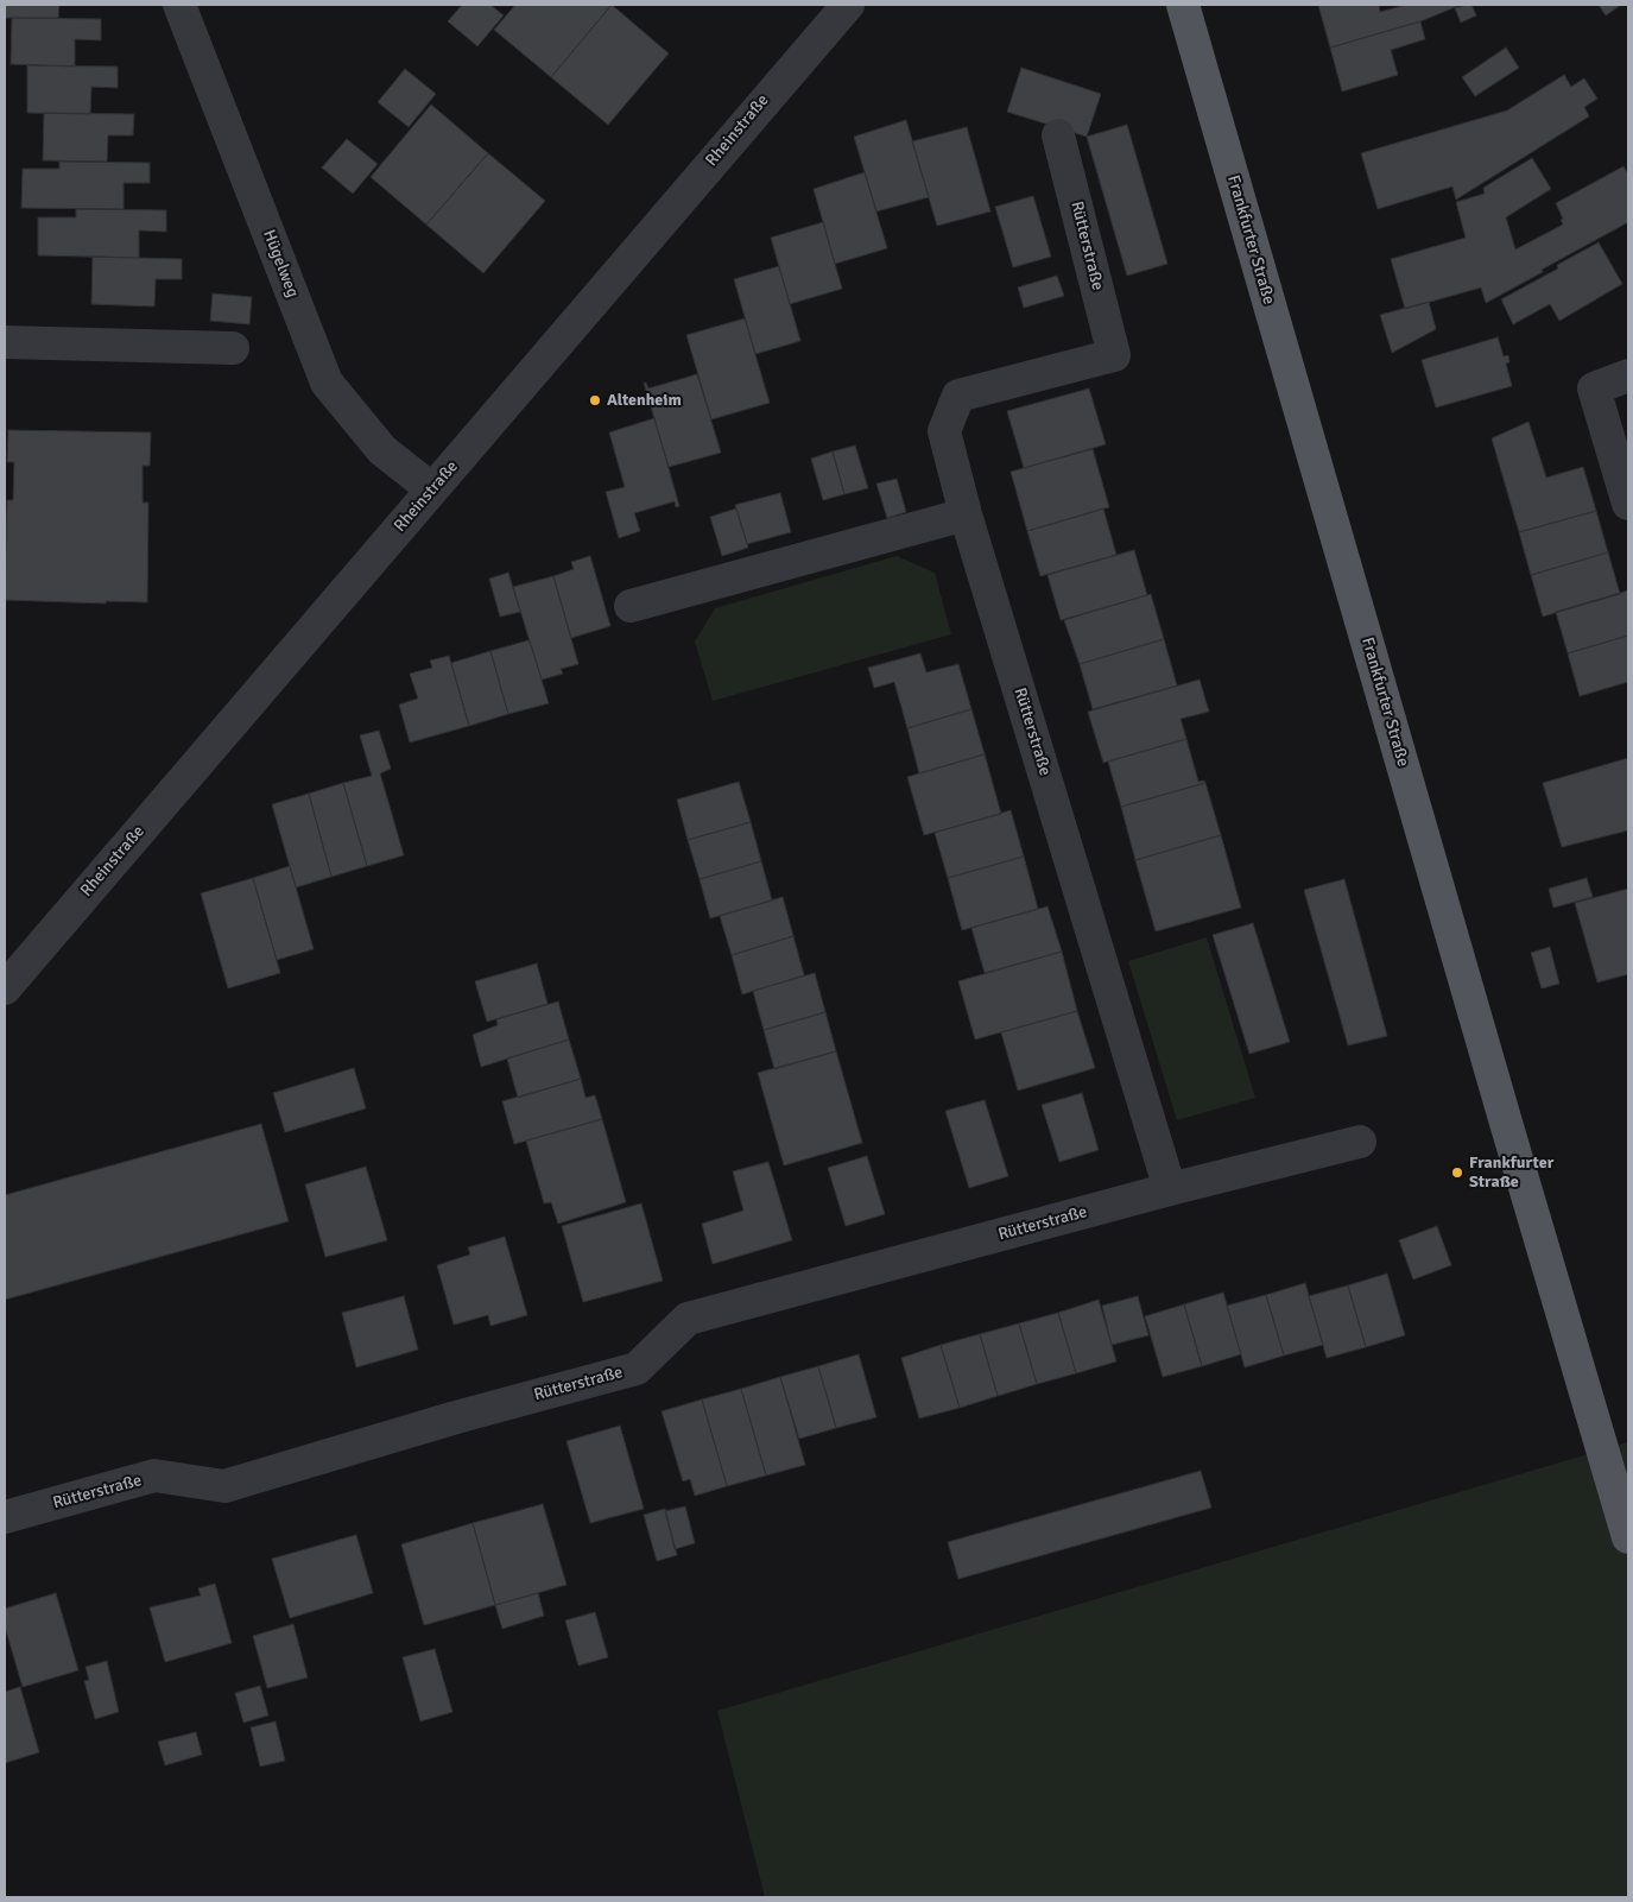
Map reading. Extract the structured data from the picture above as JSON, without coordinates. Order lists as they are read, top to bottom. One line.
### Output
{"streets":{"main road":["Frankfurter Straße"],"street":["Rheinstraße","Rütterstraße","Hügelweg"]},"crossings":[["Rheinstraße","Hügelweg"]],"places":["Altenheim","Frankfurter Straße"]}
